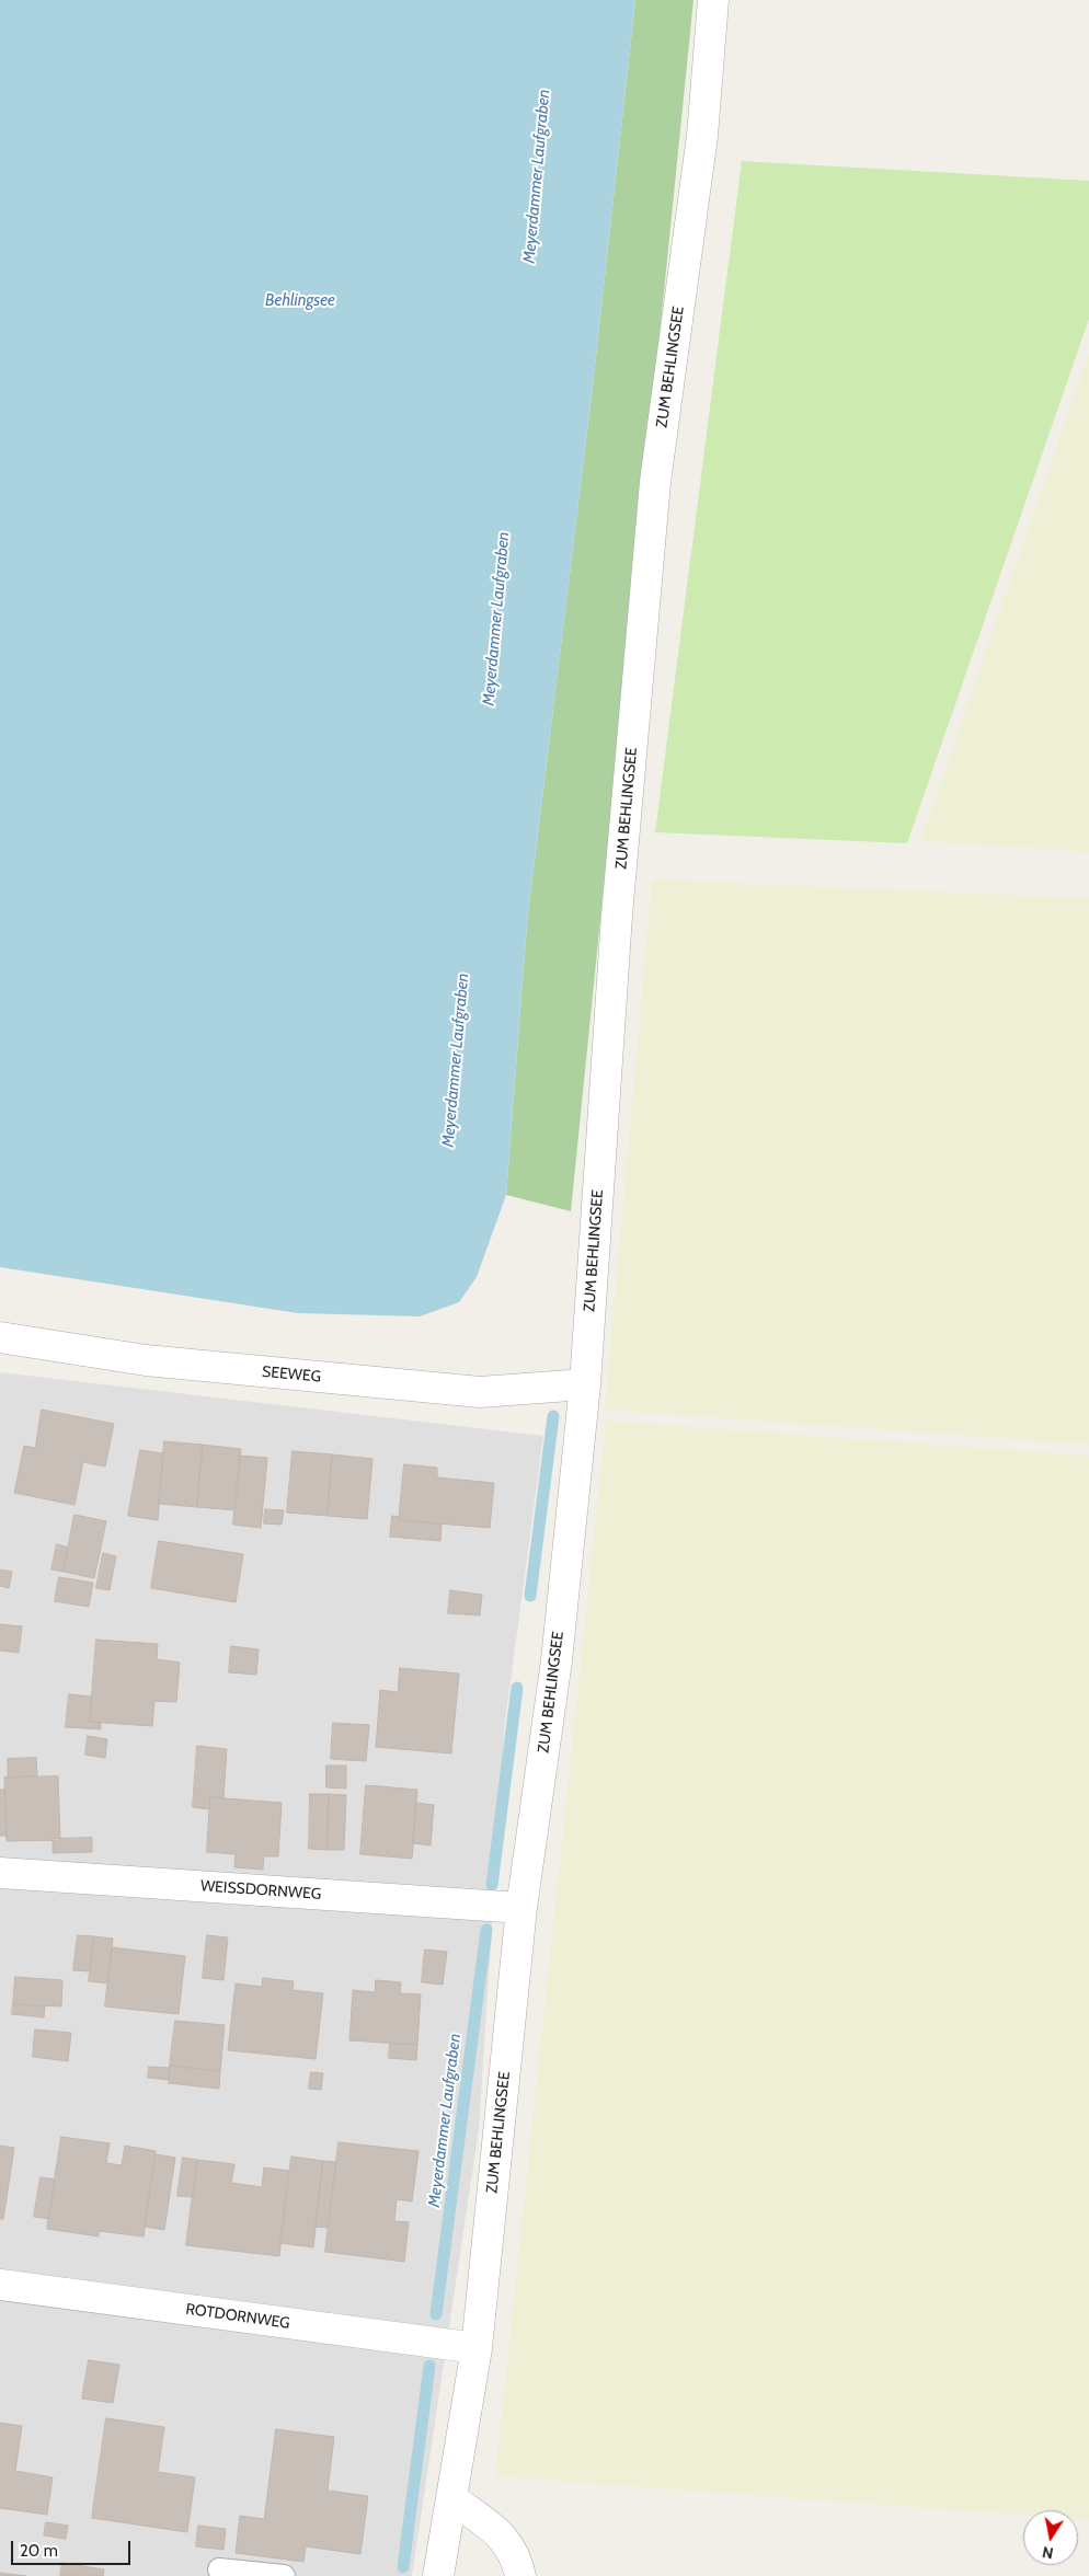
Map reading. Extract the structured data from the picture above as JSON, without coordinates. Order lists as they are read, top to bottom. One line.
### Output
{"streets":{"street":["ZUM BEHLINGSEE","SEEWEG","WEISSDORNWEG","ROTDORNWEG"]},"crossings":[["ZUM BEHLINGSEE","SEEWEG"],["ZUM BEHLINGSEE","WEISSDORNWEG"],["ZUM BEHLINGSEE","ROTDORNWEG"]],"water":["Meyerdammer Laufgraben","Behlingsee"],"scale_bar":"20 m","north":"bottom"}
